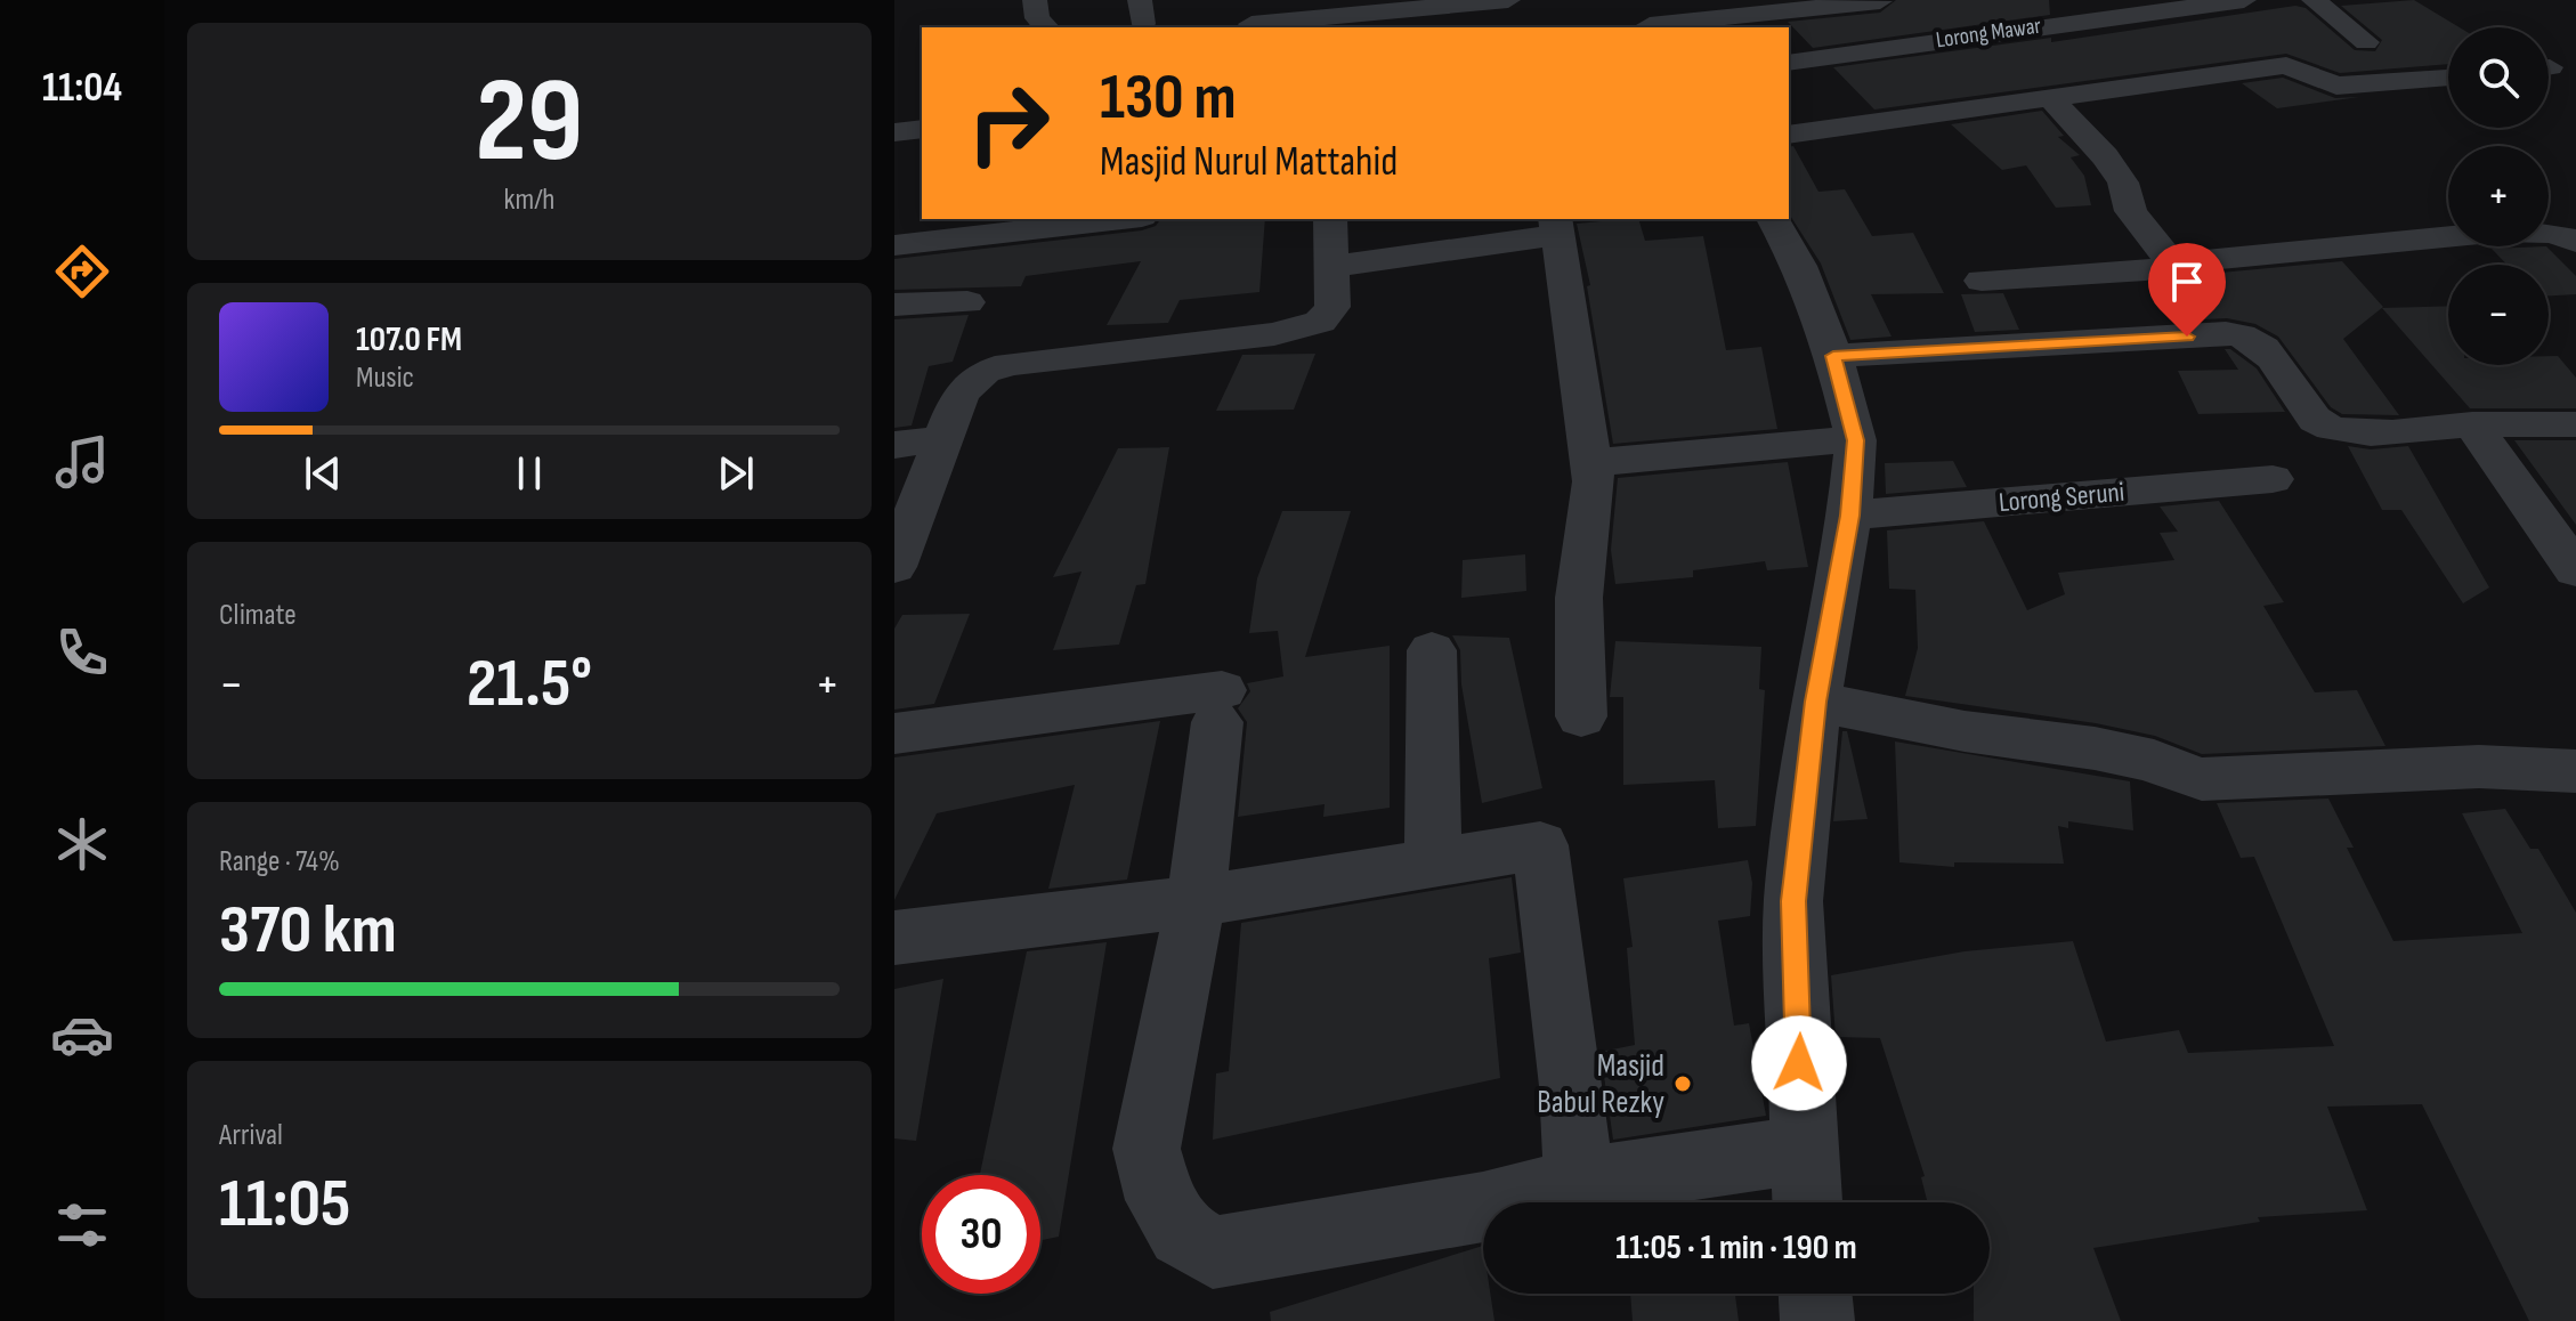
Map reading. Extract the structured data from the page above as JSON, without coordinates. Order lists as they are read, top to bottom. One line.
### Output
{"streets":{"street":["Lorong Mawar","Lorong Seruni"]},"places":["Masjid Babul Rezky"],"page":{"tabs":"11:04","tile":[["29","km/h"],"Climate",["Range · 74%","370 km"],["Arrival","11:05"]],"map_buttons":["+","−"],"turn":["130 m","Masjid Nurul Mattahid"],"song":["107.0 FM","Music"],"heat":["−","21.5°","+"],"limit":"30","trip":"11:05 · 1 min · 190 m"}}
